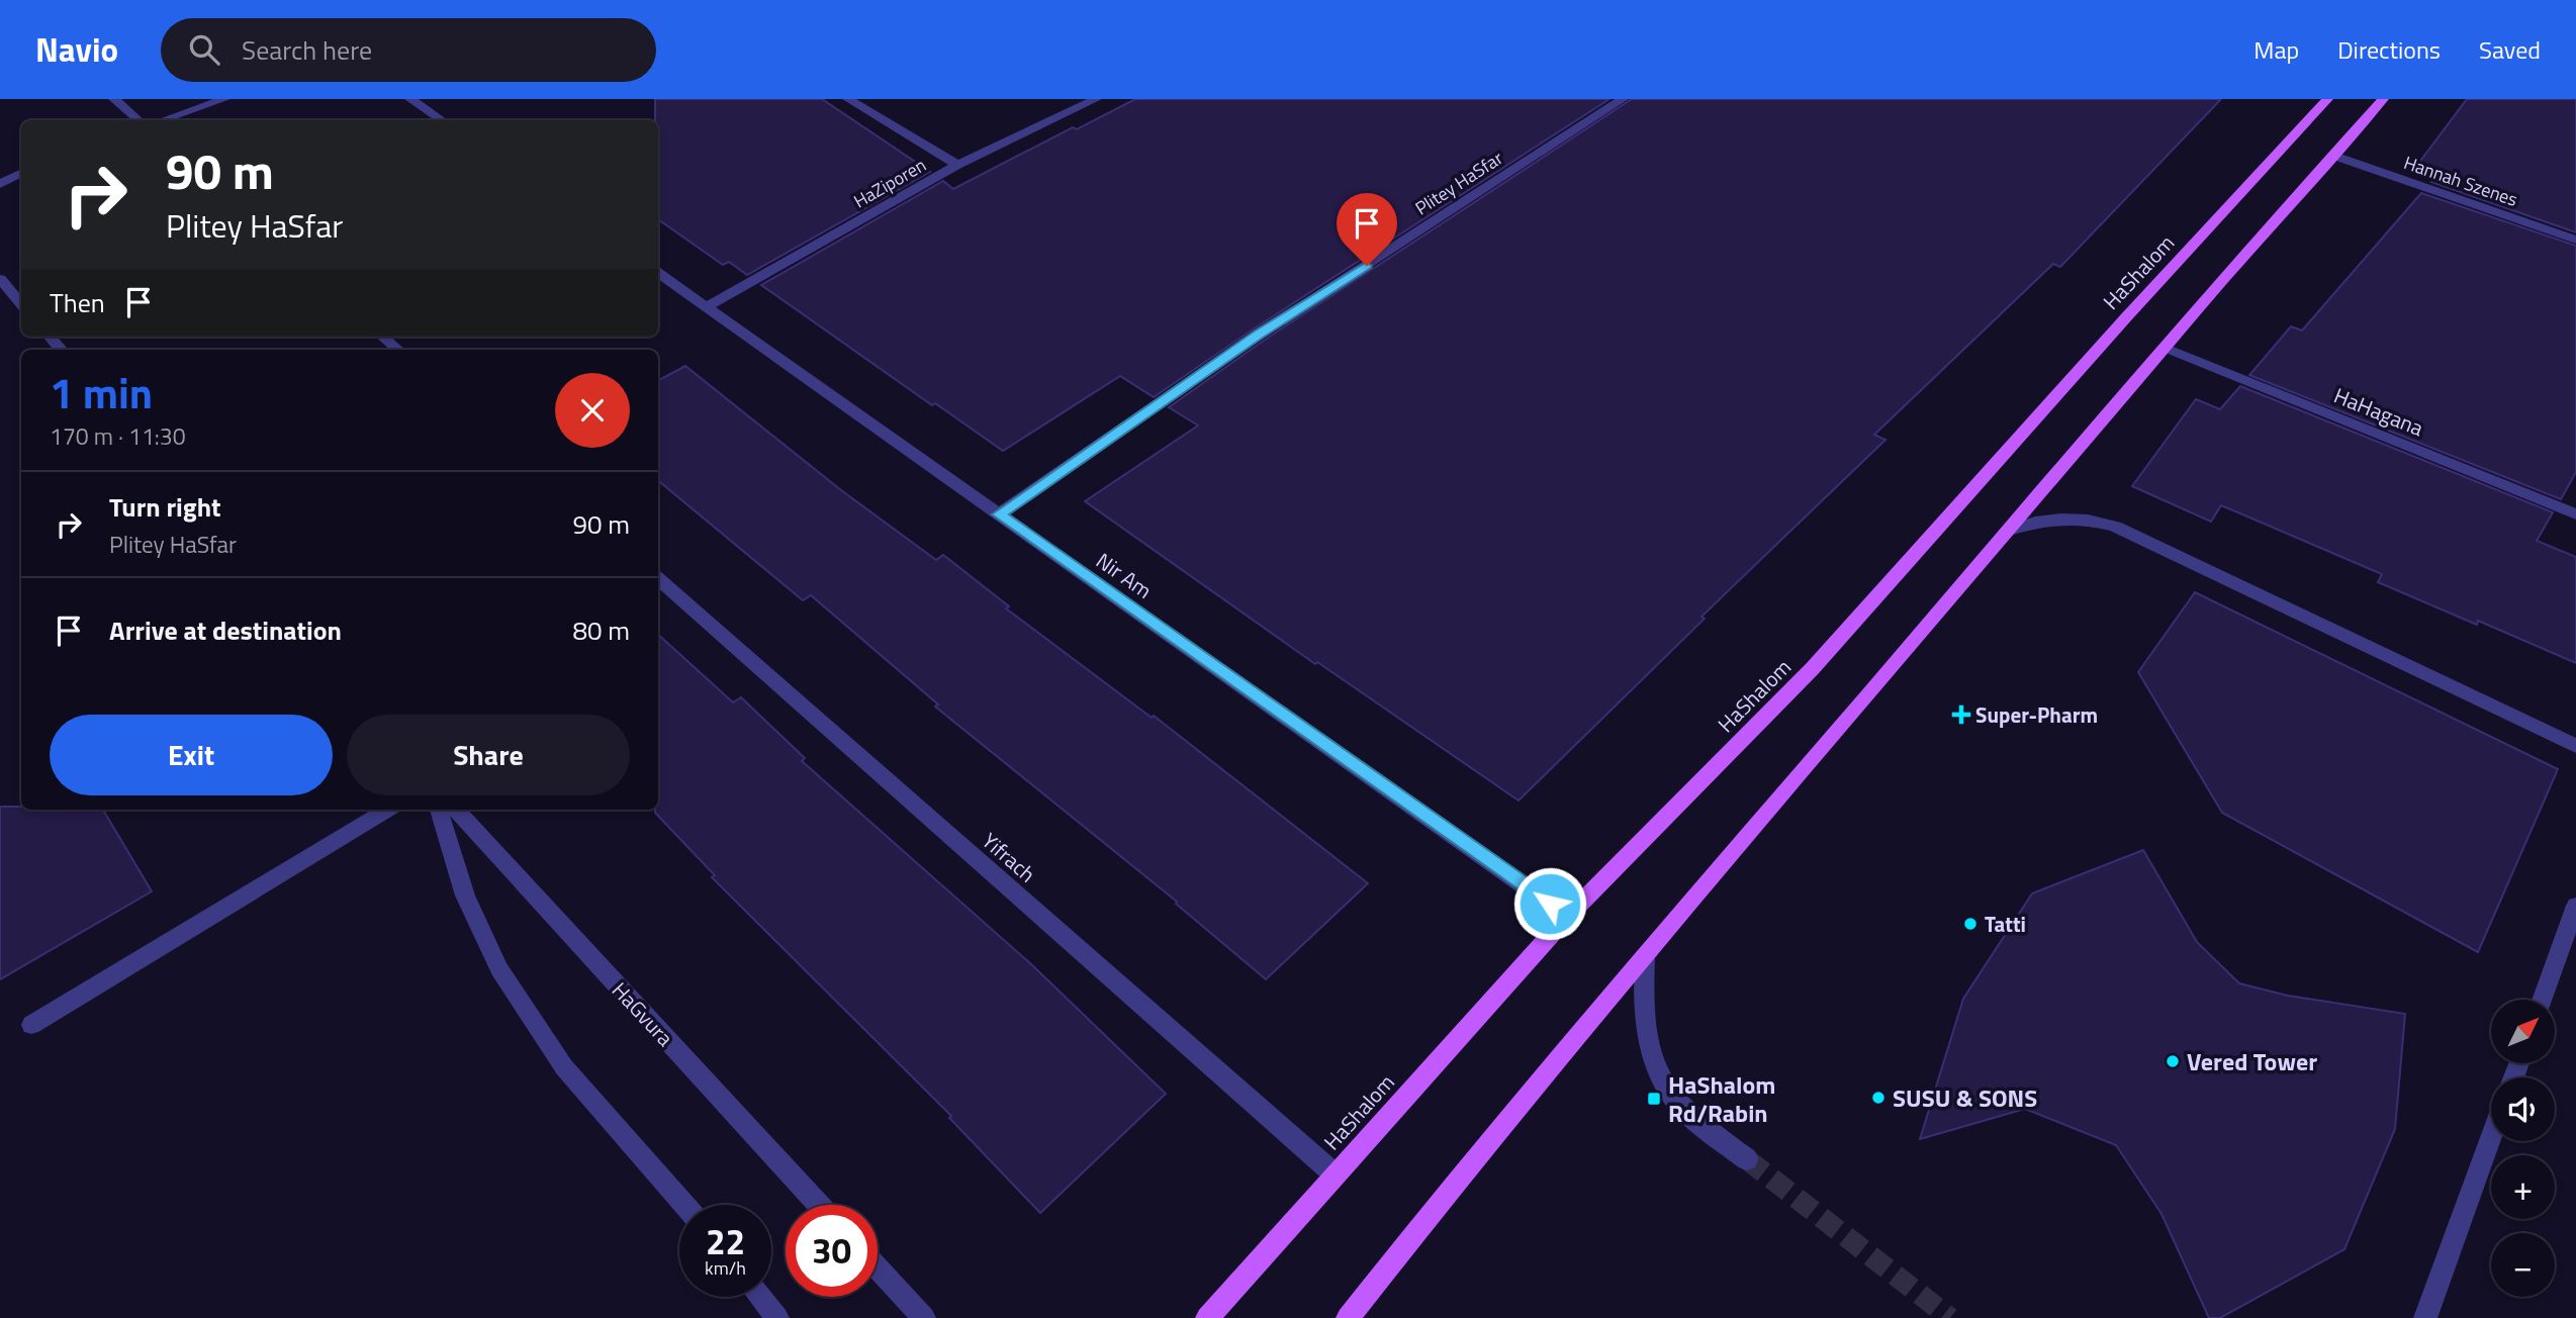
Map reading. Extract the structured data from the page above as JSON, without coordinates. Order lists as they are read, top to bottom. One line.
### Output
{"streets":{"main road":["HaShalom"],"street":["Hannah Szenes","HaZiporen","Plitey HaSfar","HaHagana","Nir Am","Yifrach","HaGvura"]},"crossings":[["HaZiporen","Nir Am"],["Plitey HaSfar","Nir Am"],["HaShalom","Nir Am"],["HaShalom","Yifrach"]],"places":{"health":["Super-Pharm"],"other":["Tatti","Vered Tower","SUSU & SONS"],"transit":["HaShalom Rd/Rabin"]},"north":"top right","page":{"header":"Navio","search":"Search here","nav":["Map","Directions","Saved"],"turn":["90 m","Plitey HaSfar"],"then":"Then","heading":["1 min","170 m · 11:30"],"list":[{"name":"Turn right","note":"Plitey HaSfar","value":"90 m"},{"name":"Arrive at destination","value":"80 m"}],"buttons":["Exit","Share"],"map_buttons":["+","−"],"speed":"22 km/h","limit":"30"}}
